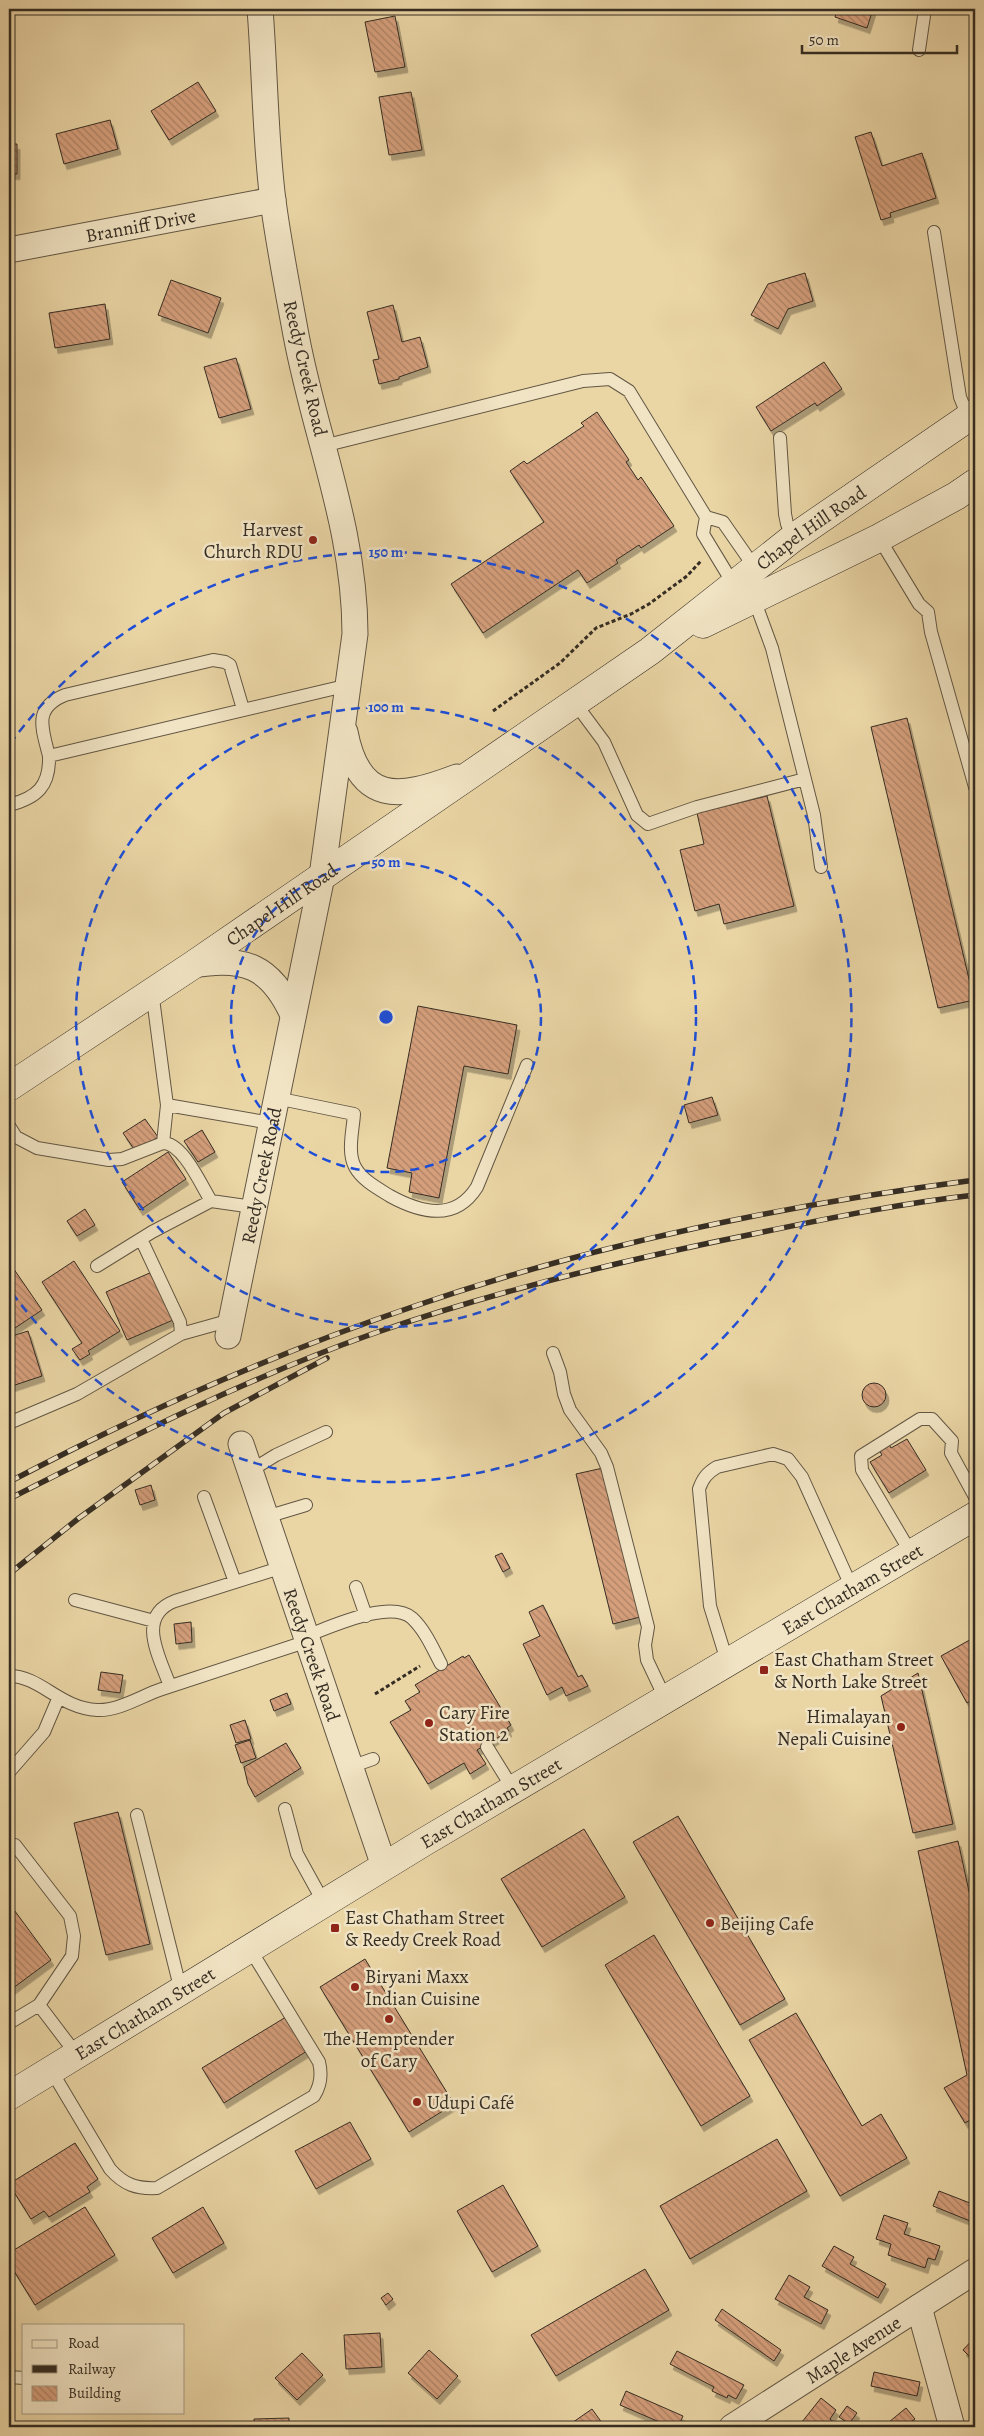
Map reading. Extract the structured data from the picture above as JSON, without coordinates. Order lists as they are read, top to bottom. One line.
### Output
{"streets":{"main road":["Chapel Hill Road","East Chatham Street"],"street":["Branniff Drive","Reedy Creek Road","Maple Avenue"]},"crossings":[["Branniff Drive","Reedy Creek Road"],["Reedy Creek Road","Chapel Hill Road"],["Reedy Creek Road","East Chatham Street"]],"places":{"other":["Harvest Church RDU","Cary Fire Station 2","Himalayan Nepali Cuisine","Beijing Cafe","Biryani Maxx Indian Cuisine","The Hemptender of Cary","Udupi Café"],"transit":["East Chatham Street & North Lake Street","East Chatham Street & Reedy Creek Road"]},"legend":["Road","Railway","Building"],"scale_bar":"50 m","rings":["150 m","100 m","50 m"]}
